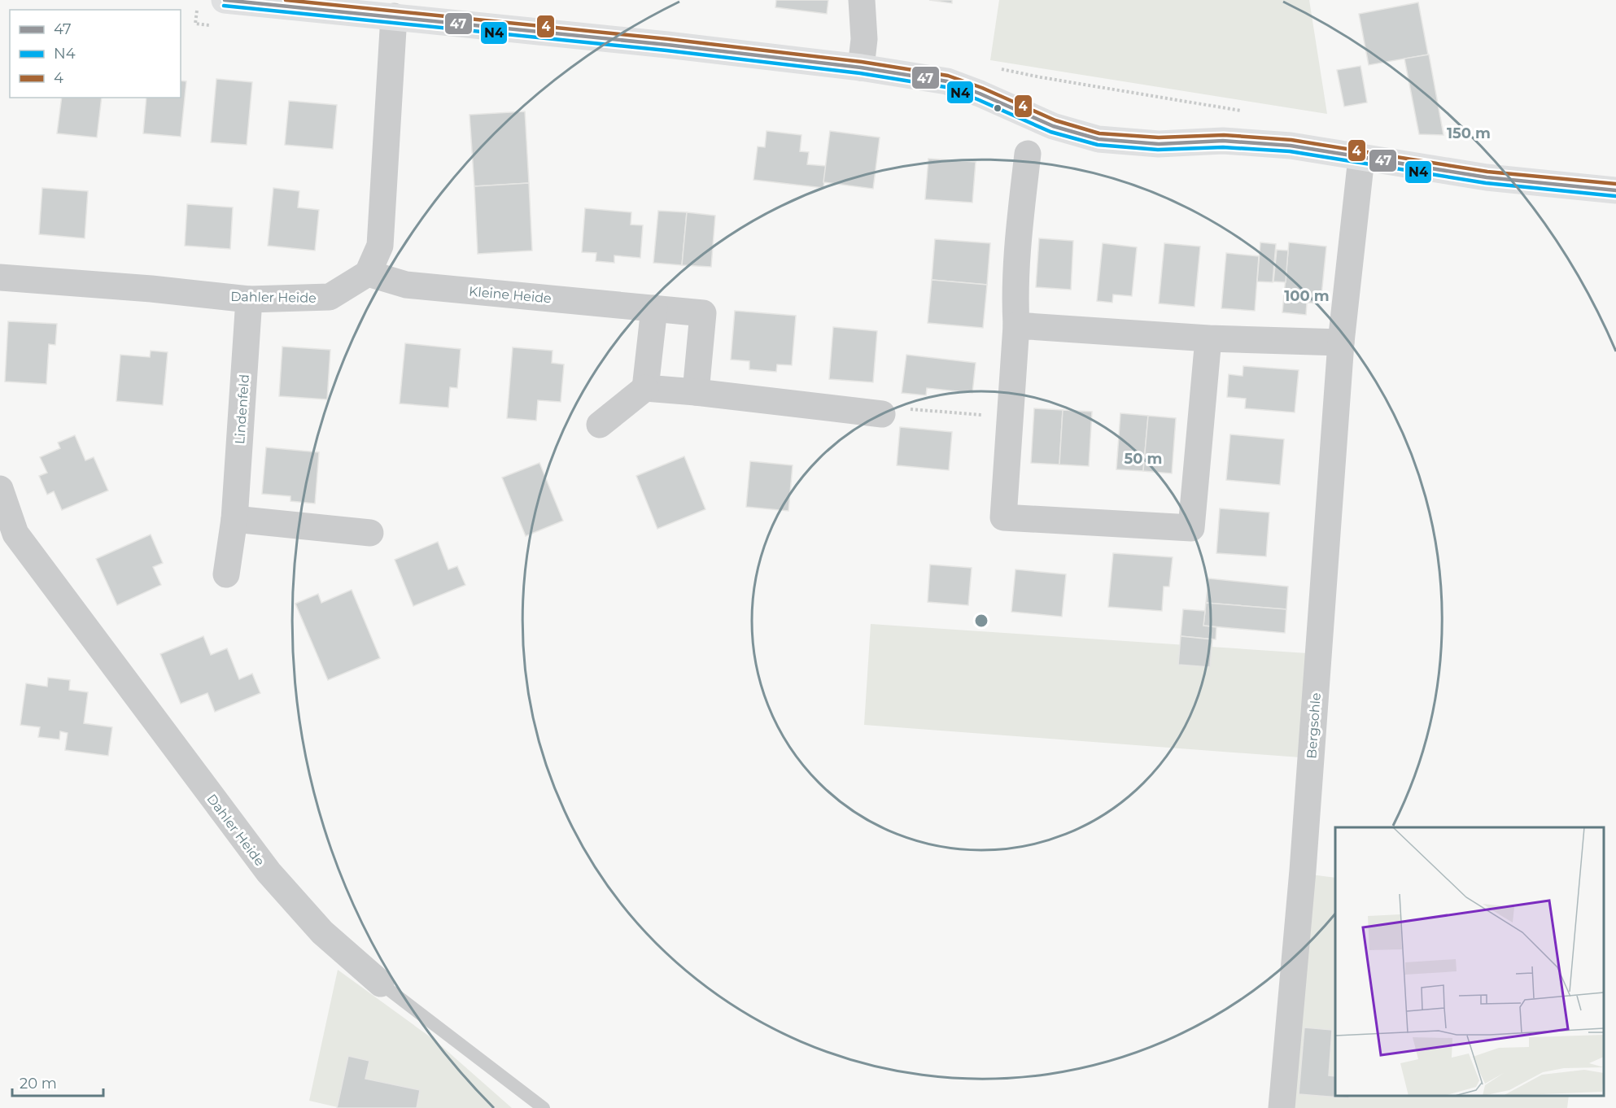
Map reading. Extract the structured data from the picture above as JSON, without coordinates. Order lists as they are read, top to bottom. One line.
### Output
{"streets":{"street":["Kleine Heide","Dahler Heide","Lindenfeld","Bergsohle"]},"crossings":[["Kleine Heide","Dahler Heide"],["Dahler Heide","Lindenfeld"]],"lines":["transit line 47","transit line 4","transit line N4"],"legend":["47","N4","4"],"scale_bar":"20 m","rings":["150 m","100 m","50 m"]}
